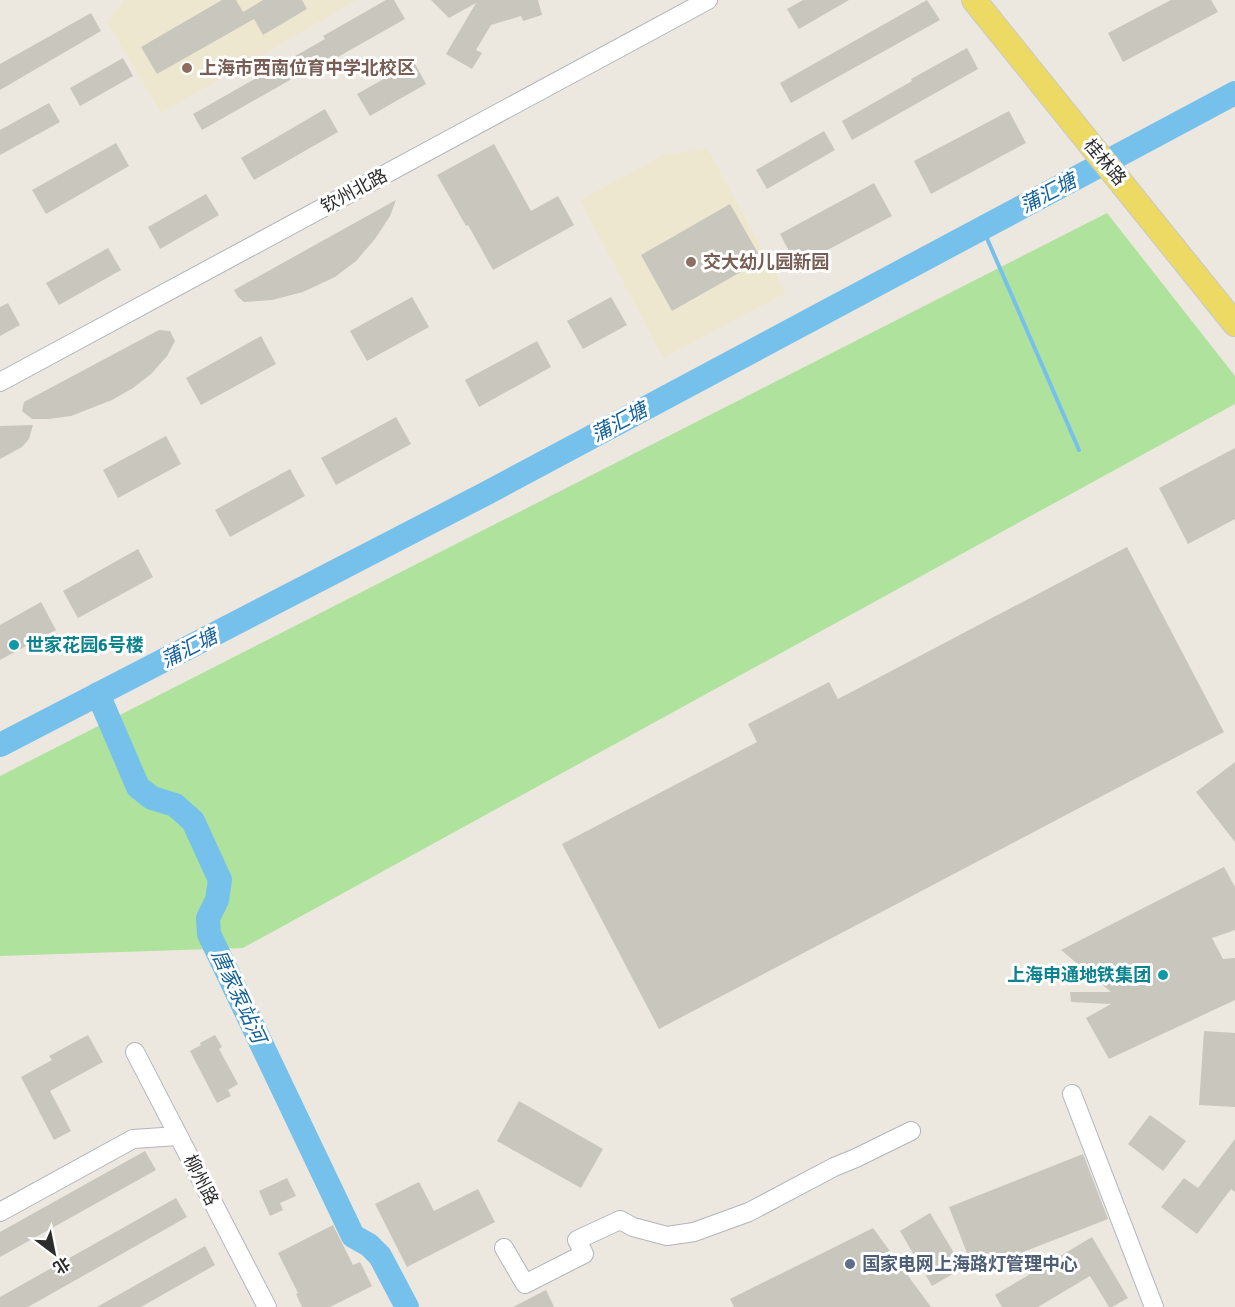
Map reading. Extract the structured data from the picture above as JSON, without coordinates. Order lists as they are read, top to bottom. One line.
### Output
{"streets":{"main road":["桂林路"],"street":["钦州北路","柳州路"]},"water":["蒲汇塘","唐家泵站河"],"places":["上海市西南位育中学北校区","交大幼儿园新园","世家花园6号楼","上海申通地铁集团","国家电网上海路灯管理中心"],"north":"bottom right"}
